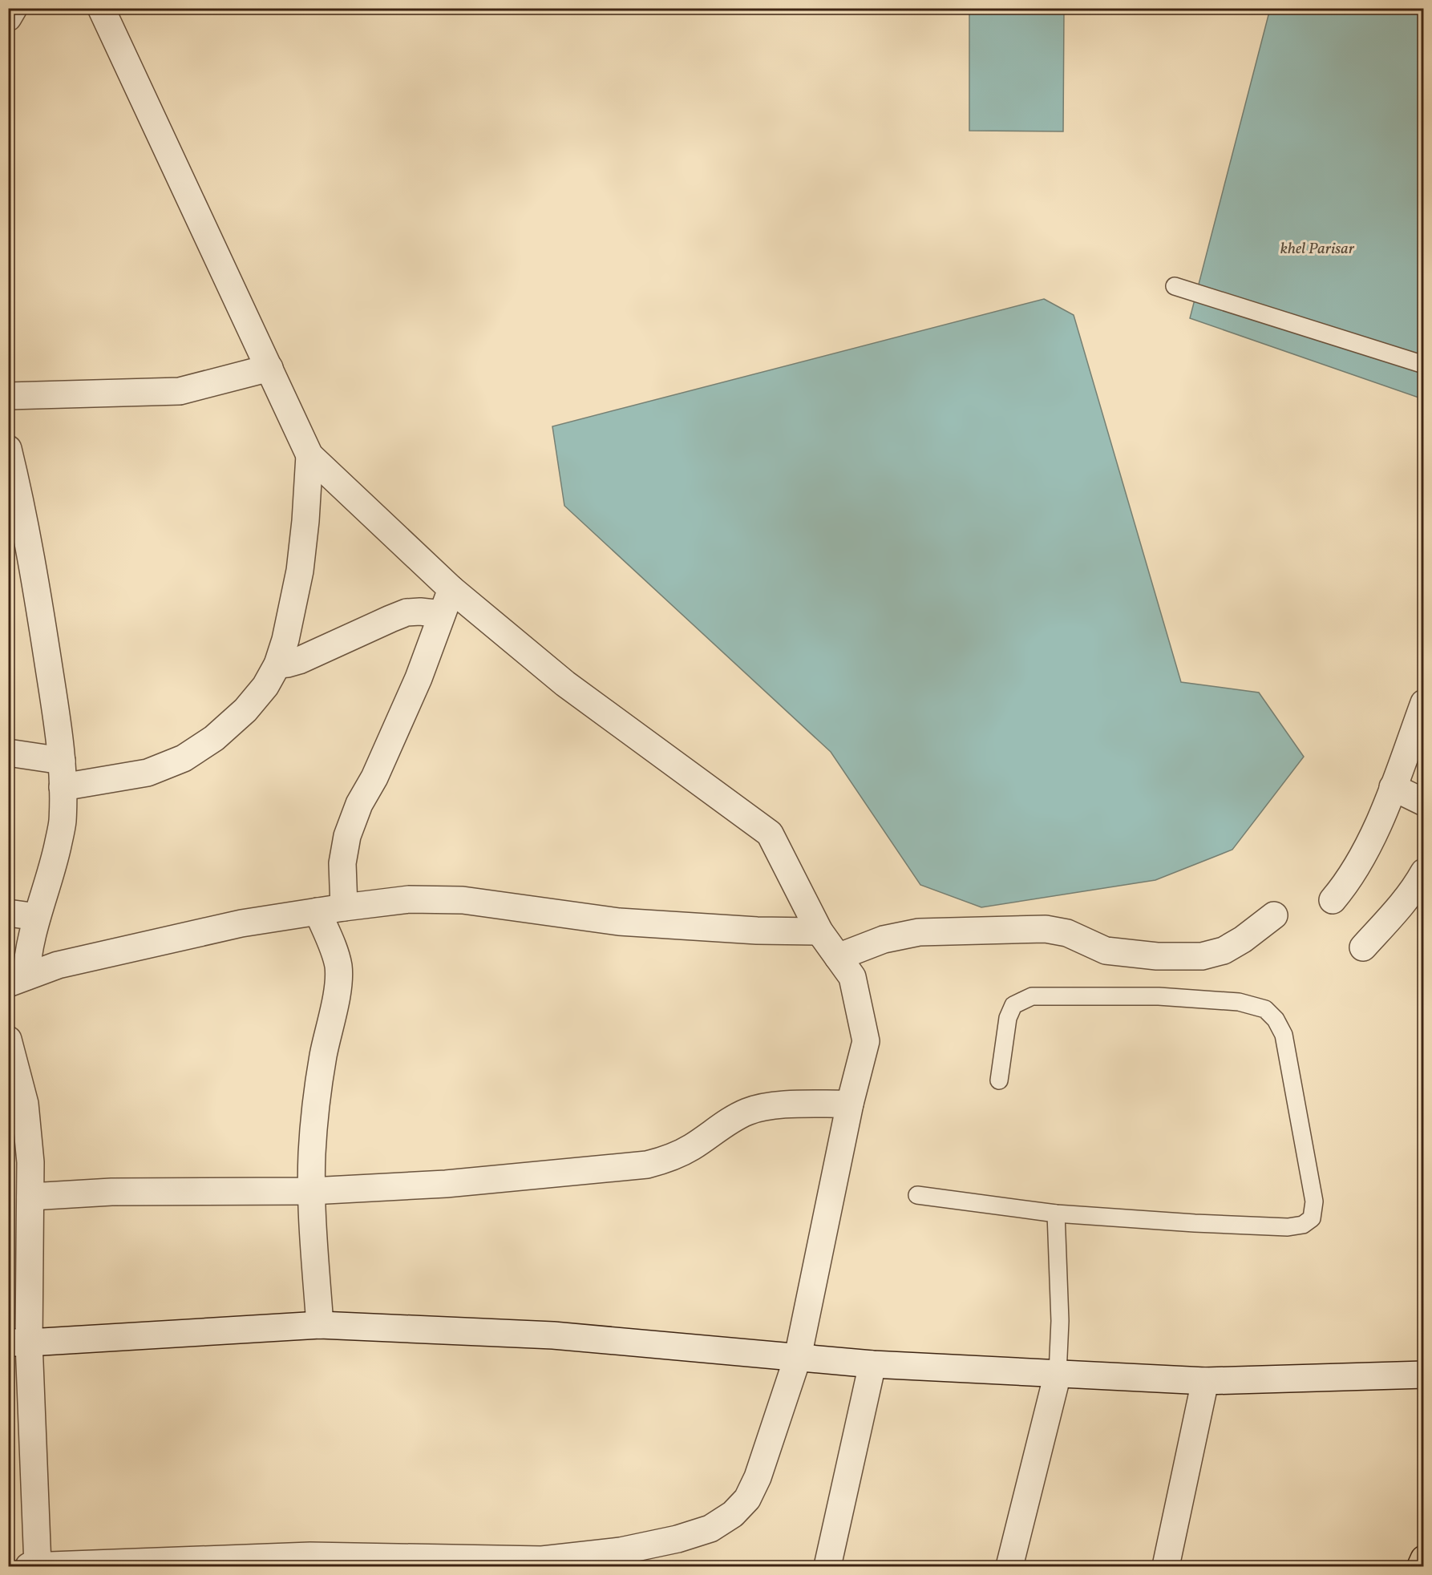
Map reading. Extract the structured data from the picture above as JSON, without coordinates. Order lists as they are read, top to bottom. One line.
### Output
{"water":["khel Parisar"]}
